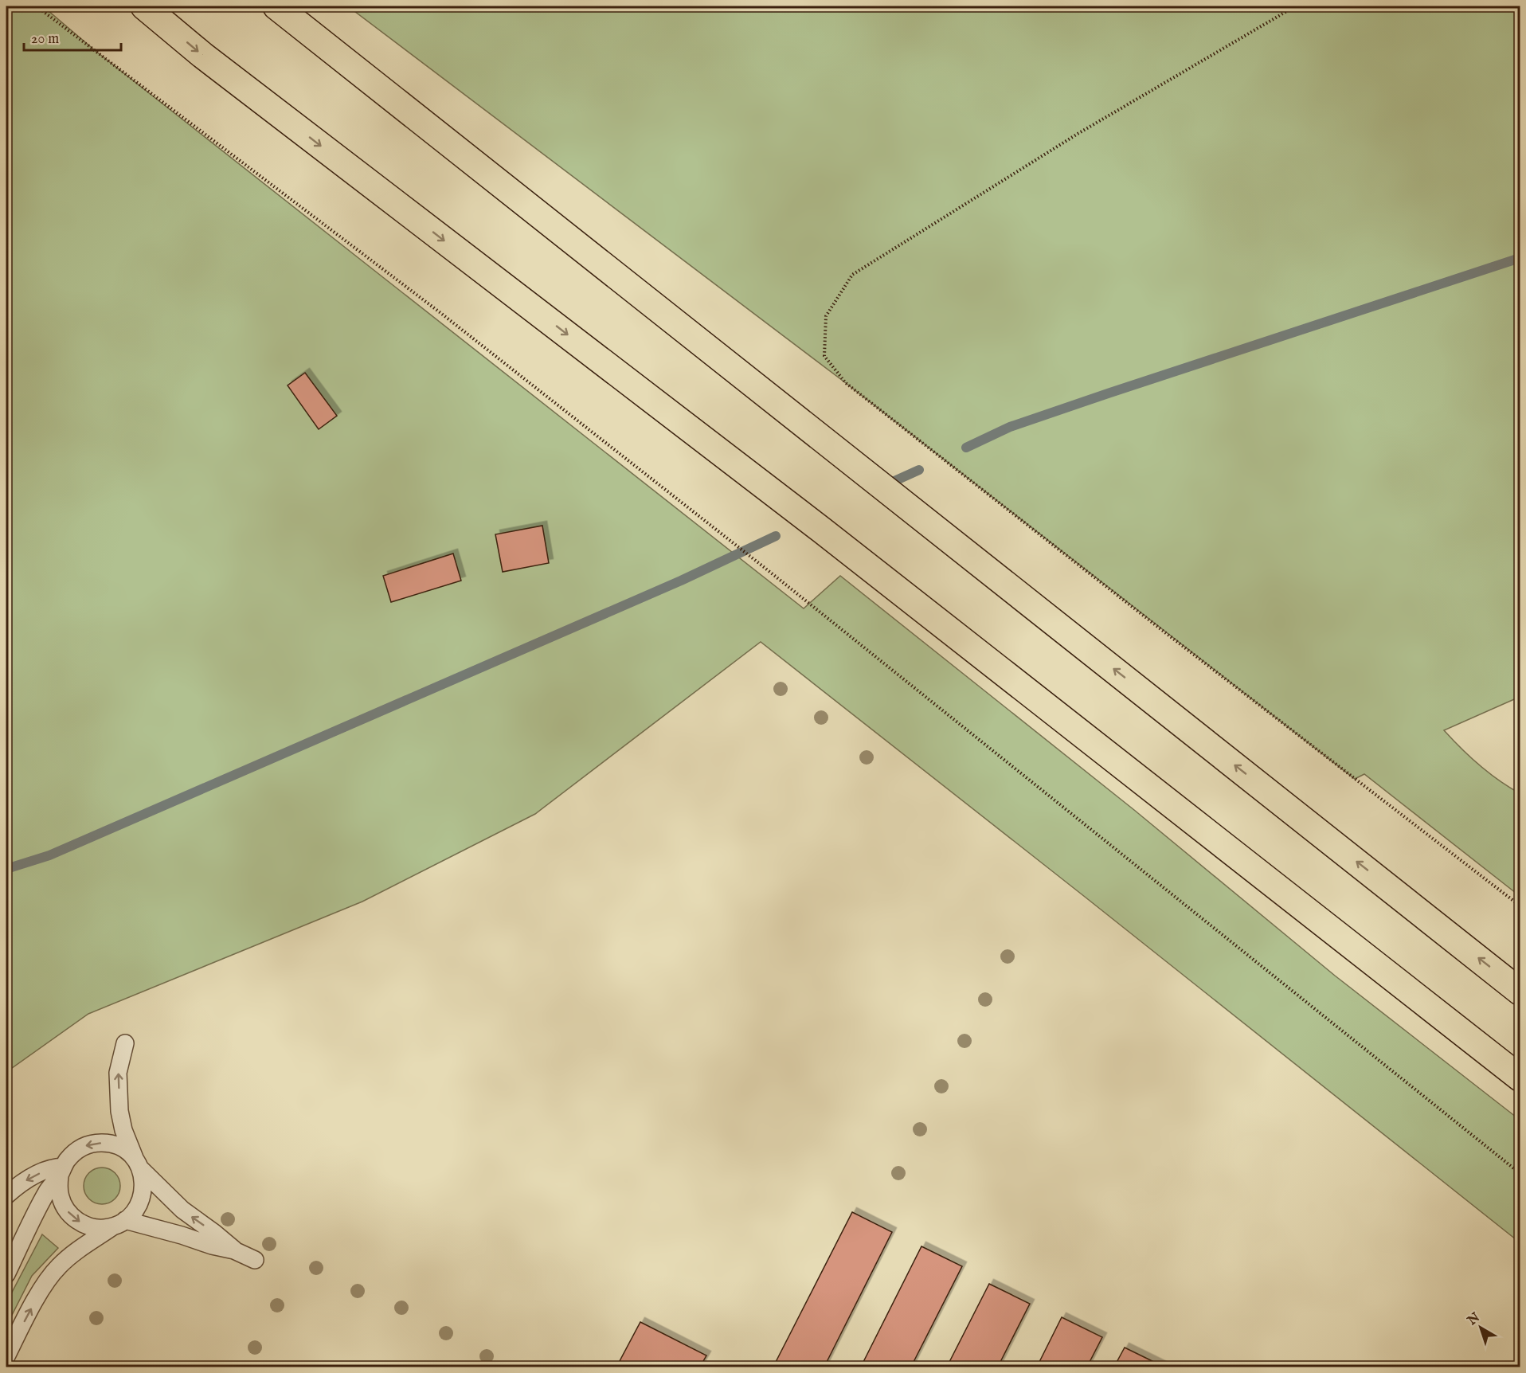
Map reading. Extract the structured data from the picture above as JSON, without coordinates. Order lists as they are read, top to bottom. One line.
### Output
{"scale_bar":"20 m","north":"top left"}
